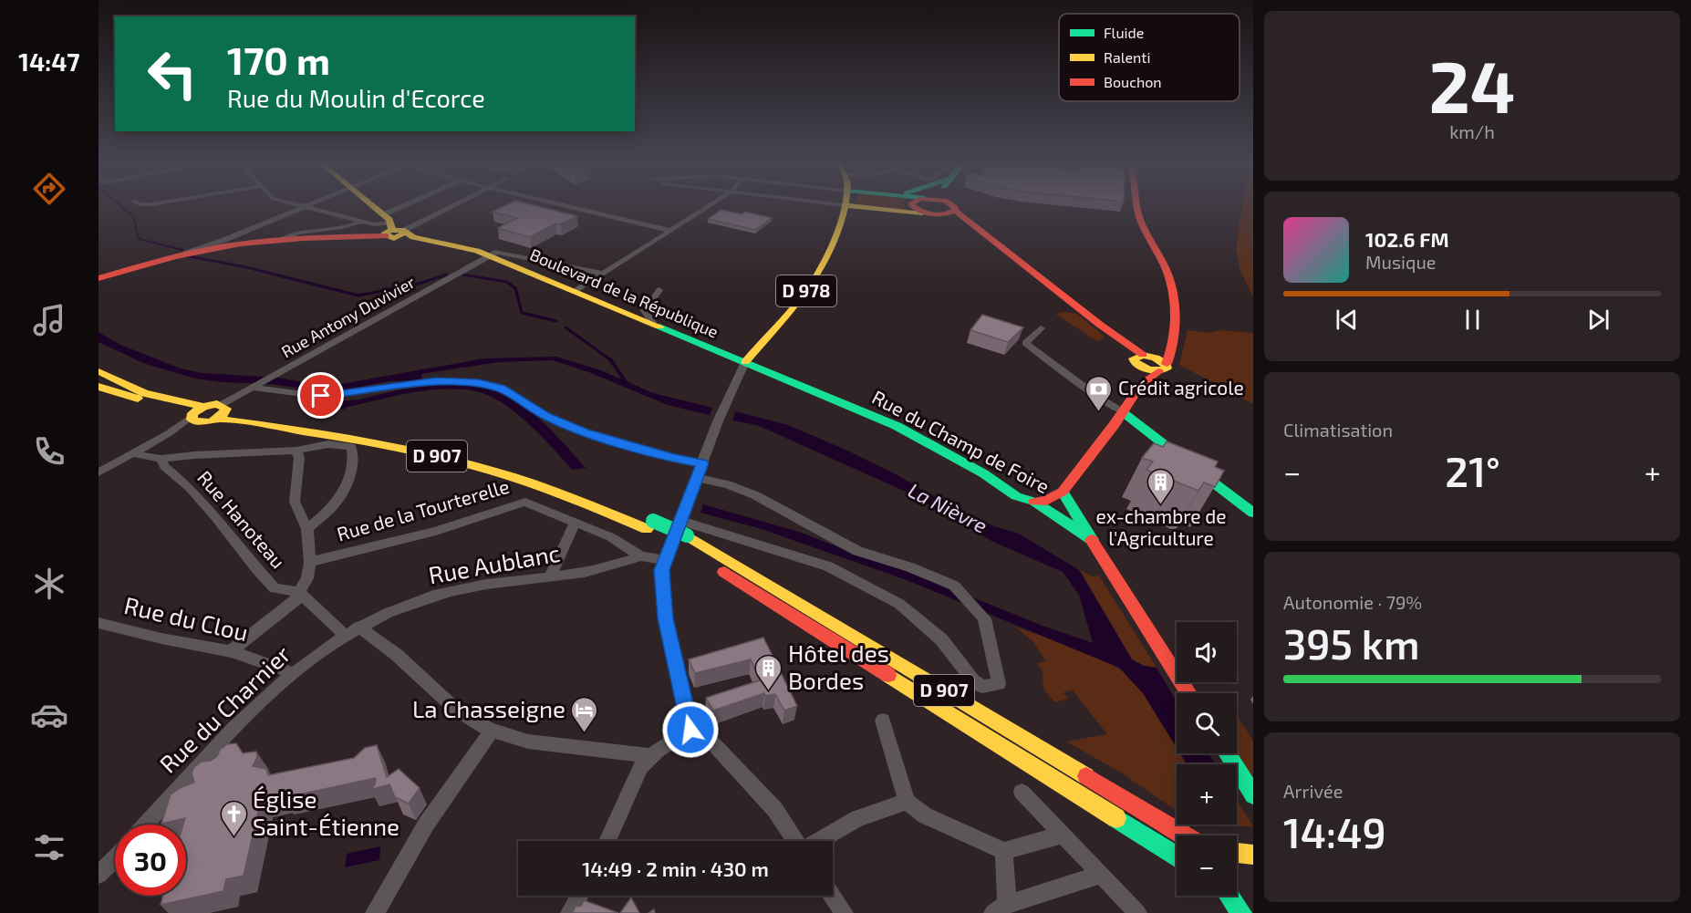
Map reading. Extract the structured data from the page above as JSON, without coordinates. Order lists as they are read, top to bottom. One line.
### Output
{"streets":{"main road":["D 978","Boulevard de la République","Rue du Champ de Foire","D 907"],"street":["Rue Antony Duvivier","Rue de la Tourterelle","Rue Hanoteau","Rue Aublanc","Rue du Clou","Rue du Charnier"]},"crossings":[["D 978","Boulevard de la République"],["D 978","Rue du Champ de Foire"],["Boulevard de la République","Rue Antony Duvivier"],["Boulevard de la République","Rue du Champ de Foire"],["Rue Antony Duvivier","D 907"],["Rue de la Tourterelle","Rue Aublanc"],["Rue Aublanc","Rue du Charnier"],["Rue du Clou","Rue du Charnier"]],"water":["La Nièvre"],"places":{"bank":["Crédit agricole"],"building":["ex-chambre de l'Agriculture","Hôtel des Bordes"],"hotel":["La Chasseigne"],"church":["Église Saint-Étienne"]},"legend":["Fluide","Ralenti","Bouchon"],"page":{"tabs":"14:47","tile":[["24","km/h"],"Climatisation",["Autonomie · 79%","395 km"],["Arrivée","14:49"]],"turn":["170 m","Rue du Moulin d'Ecorce"],"song":["102.6 FM","Musique"],"heat":["−","21°","+"],"map_buttons":["+","−"],"limit":"30","trip":"14:49 · 2 min · 430 m"}}
